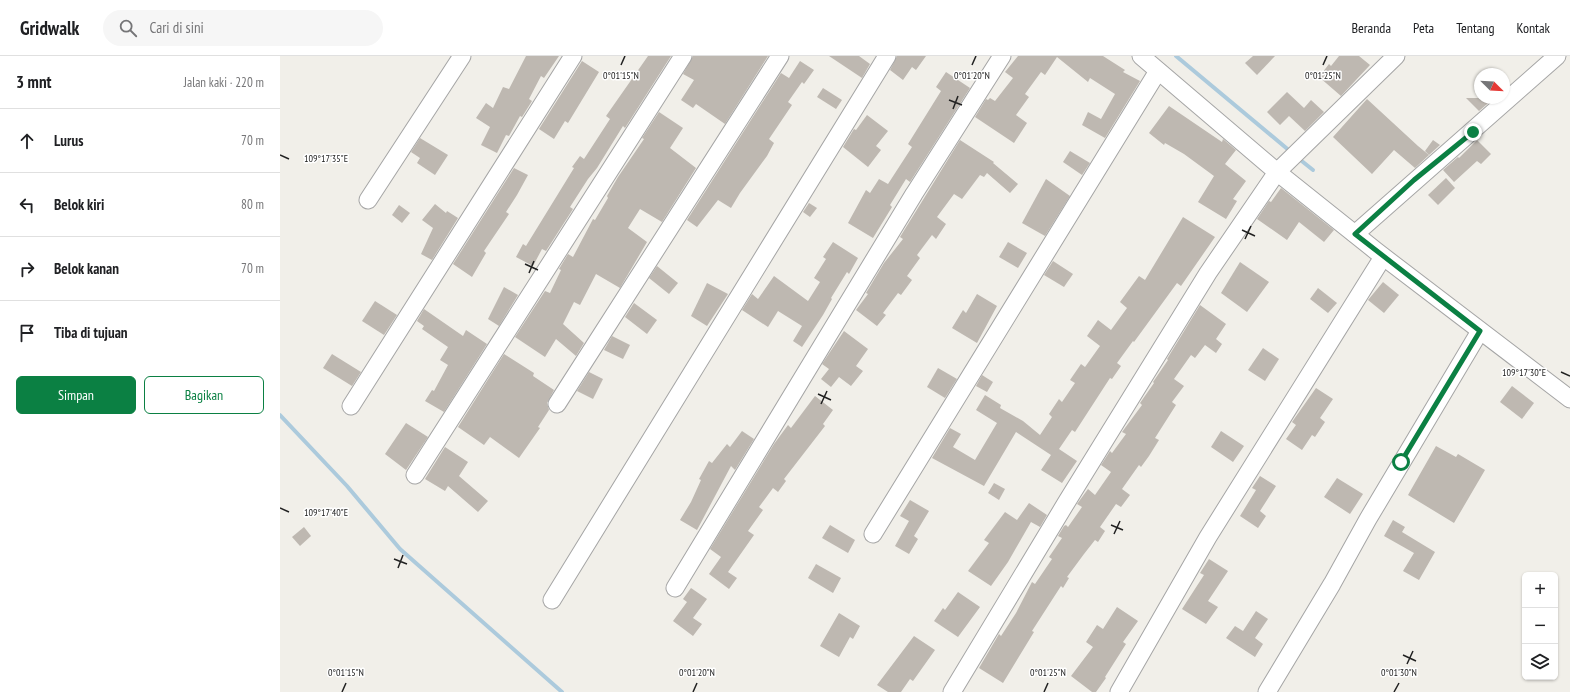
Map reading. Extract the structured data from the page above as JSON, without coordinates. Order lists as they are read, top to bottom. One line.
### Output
{"north":"bottom right","page":{"header":"Gridwalk","search":"Cari di sini","nav":["Beranda","Peta","Tentang","Kontak"],"heading":["3 mnt","Jalan kaki · 220 m"],"list":[["Lurus","70 m"],["Belok kiri","80 m"],["Belok kanan","70 m"],"Tiba di tujuan"],"buttons":["Simpan","Bagikan"],"map_buttons":["+","−"]},"coordinates":["0°01'15\"N","0°01'20\"N","0°01'25\"N","109°17'35\"E","109°17'30\"E","109°17'40\"E","0°01'30\"N"]}
